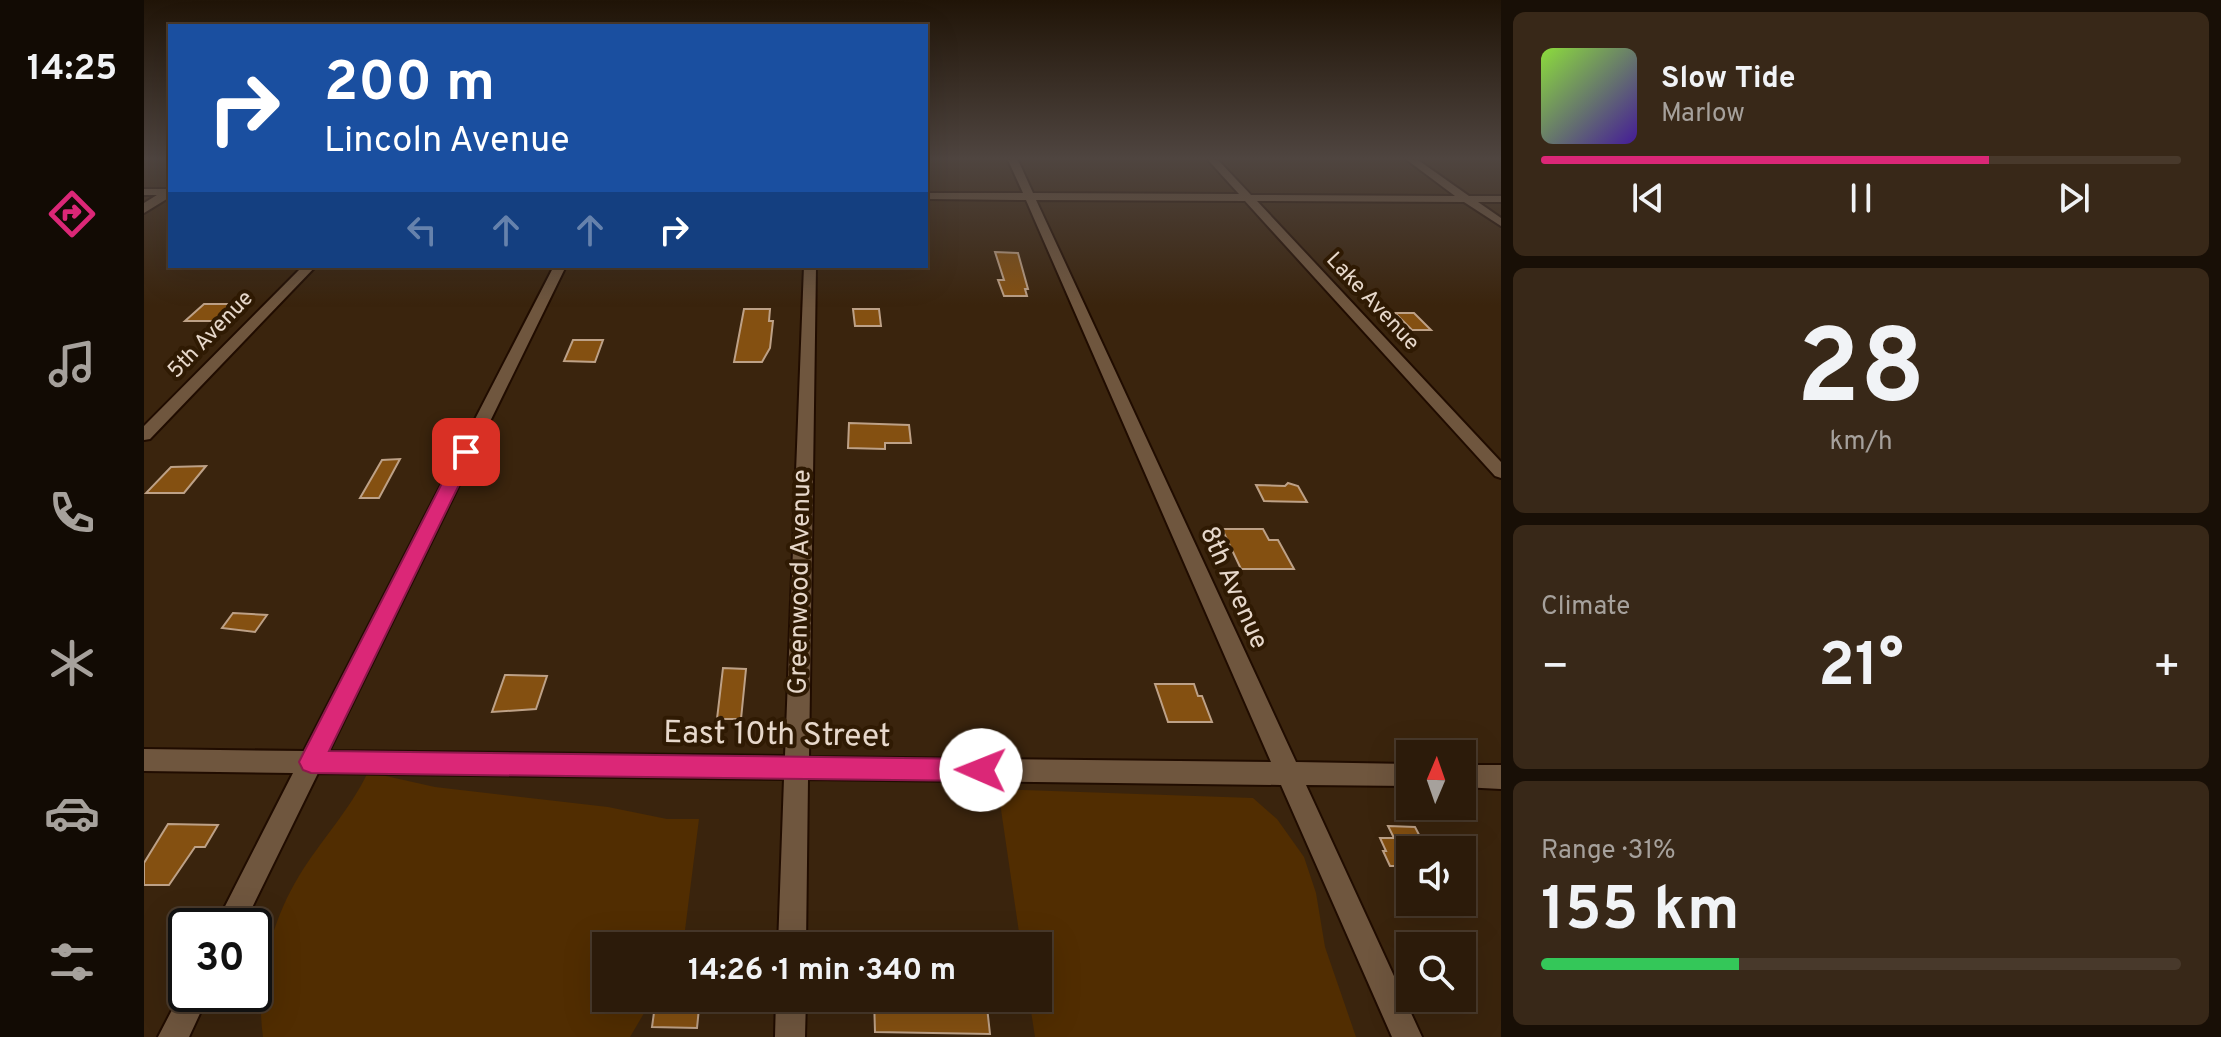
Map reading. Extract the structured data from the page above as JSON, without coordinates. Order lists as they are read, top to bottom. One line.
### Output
{"streets":{"street":["Lake Avenue","5th Avenue","Greenwood Avenue","8th Avenue","East 10th Street"]},"crossings":[["Greenwood Avenue","East 10th Street"],["8th Avenue","East 10th Street"]],"north":"top","page":{"tabs":"14:25","turn":["200 m","Lincoln Avenue"],"song":["Slow Tide","Marlow"],"tile":[["28","km/h"],"Climate",["Range · 31%","155 km"]],"heat":["−","21°","+"],"limit":"30","trip":"14:26 · 1 min · 340 m"}}
